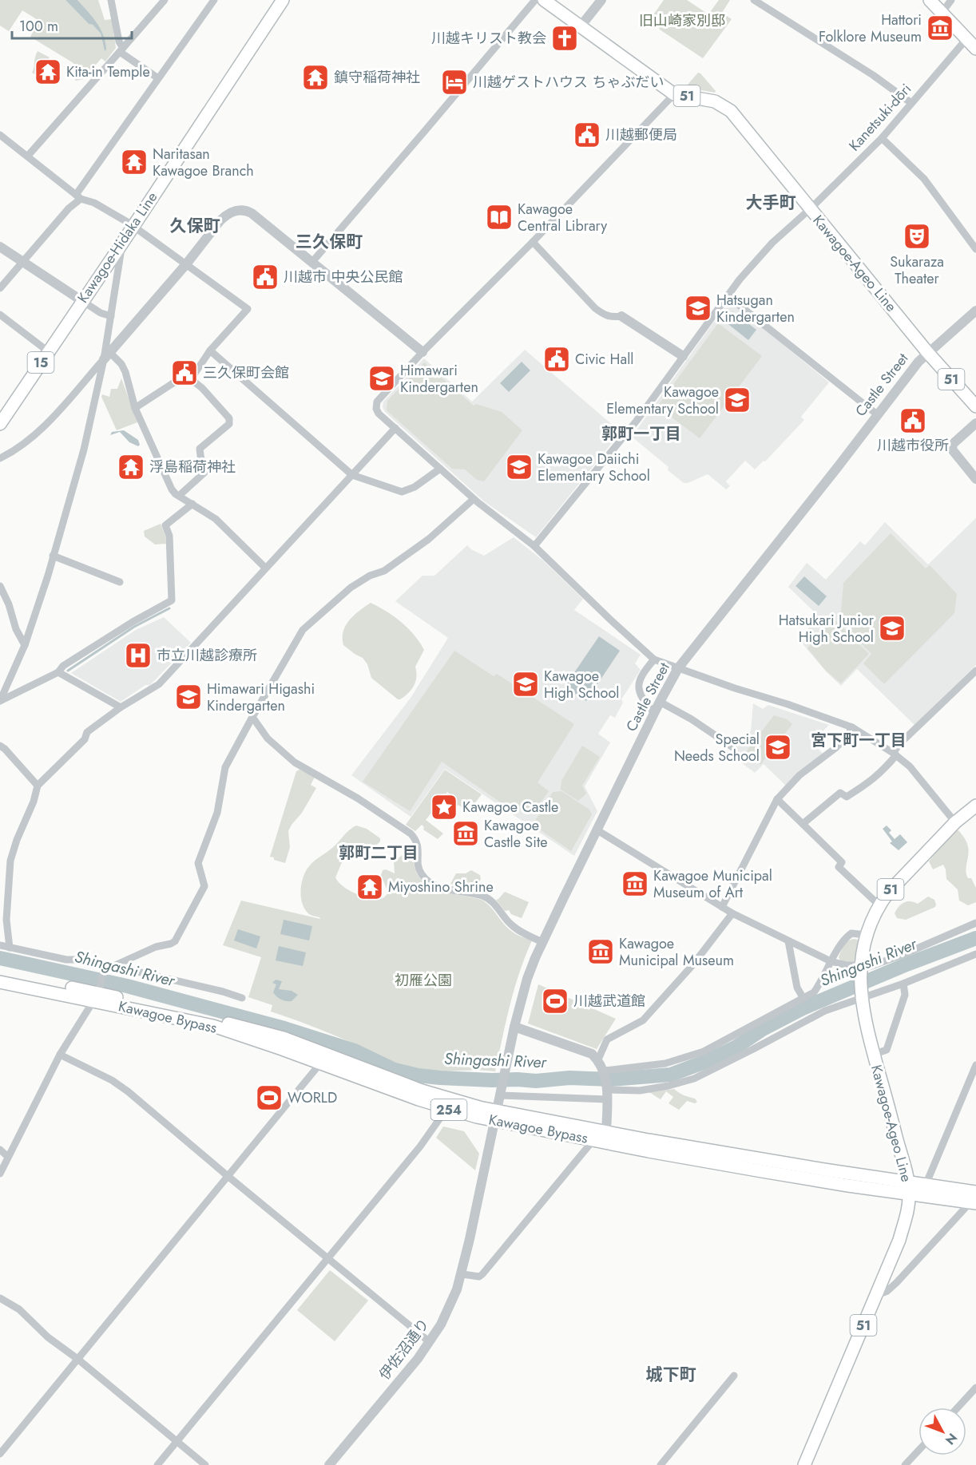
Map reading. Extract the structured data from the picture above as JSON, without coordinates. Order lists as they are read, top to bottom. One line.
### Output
{"streets":{"main road":["51","Kawagoe-Hidaka Line","Kawagoe-Ageo Line","15","Kawagoe Bypass","254"],"street":["Kanetsuki-dōri","Castle Street","伊佐沼通り"]},"crossings":[["Kanetsuki-dōri","Kawagoe-Ageo Line"],["Kawagoe-Ageo Line","Castle Street"],["Kawagoe-Ageo Line","Kawagoe Bypass"],["Castle Street","Kawagoe Bypass"],["Castle Street","伊佐沼通り"],["Kawagoe Bypass","伊佐沼通り"]],"districts":["大手町","久保町","三久保町","郭町一丁目","宮下町一丁目","郭町二丁目","城下町"],"water":["Shingashi River"],"parks":["旧山崎家別邸","初雁公園"],"places":{"museum":["Hattori Folklore Museum","Kawagoe Castle Site","Kawagoe Municipal Museum of Art","Kawagoe Municipal Museum"],"church":["川越キリスト教会"],"temple":["Kita-in Temple","鎮守稲荷神社","Naritasan Kawagoe Branch","浮島稲荷神社","Miyoshino Shrine"],"hotel":["川越ゲストハウス ちゃぶだい"],"public building":["川越郵便局","川越市 中央公民館","Civic Hall","三久保町会館","川越市役所"],"library":["Kawagoe Central Library"],"theatre":["Sukaraza Theater"],"school or university":["Hatsugan Kindergarten","Himawari Kindergarten","Kawagoe Elementary School","Kawagoe Daiichi Elementary School","Hatsukari Junior High School","Kawagoe High School","Himawari Higashi Kindergarten","Special Needs School"],"hospital":["市立川越診療所"],"place":["Kawagoe Castle"],"sports":["川越武道館","WORLD"]},"scale_bar":"100 m","north":"bottom right"}
